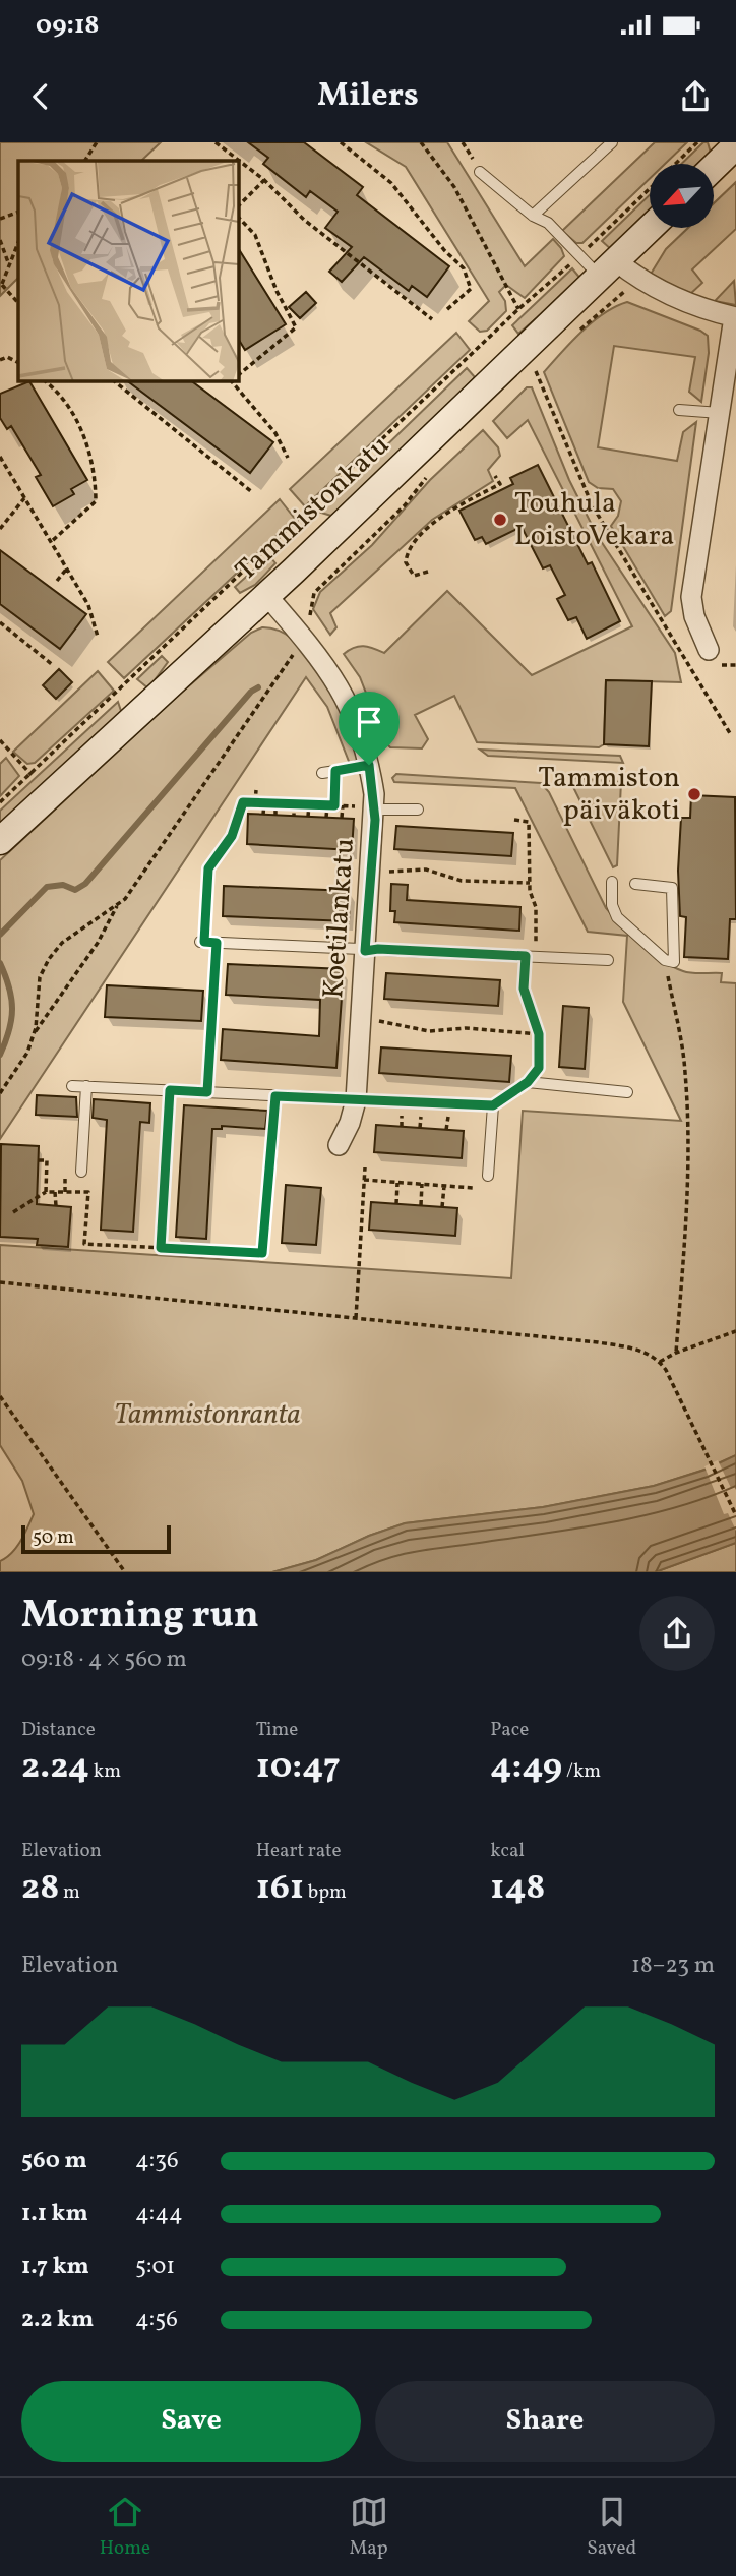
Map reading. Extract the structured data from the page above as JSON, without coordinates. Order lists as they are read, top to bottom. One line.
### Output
{"streets":{"street":["Tammistonkatu","Koetilankatu"]},"crossings":[["Tammistonkatu","Koetilankatu"]],"parks":["Tammistonranta"],"places":["Touhula LoistoVekara","Tammiston päiväkoti"],"scale_bar":"50 m","north":"bottom left","page":{"status":"09:18","header":"Milers","scale":"50 m","heading":["Morning run","09:18 · 4 × 560 m"],"stats":[["Distance","2.24 km"],["Time","10:47"],["Pace","4:49 /km"],["Elevation","28 m"],["Heart rate","161 bpm"],["kcal","148"]],"chart":["Elevation","18–23 m"],"list":[{"name":"560 m","note":"4:36"},{"name":"1.1 km","note":"4:44"},{"name":"1.7 km","note":"5:01"},{"name":"2.2 km","note":"4:56"}],"buttons":["Save","Share"],"tabs":["Home","Map","Saved"]}}
